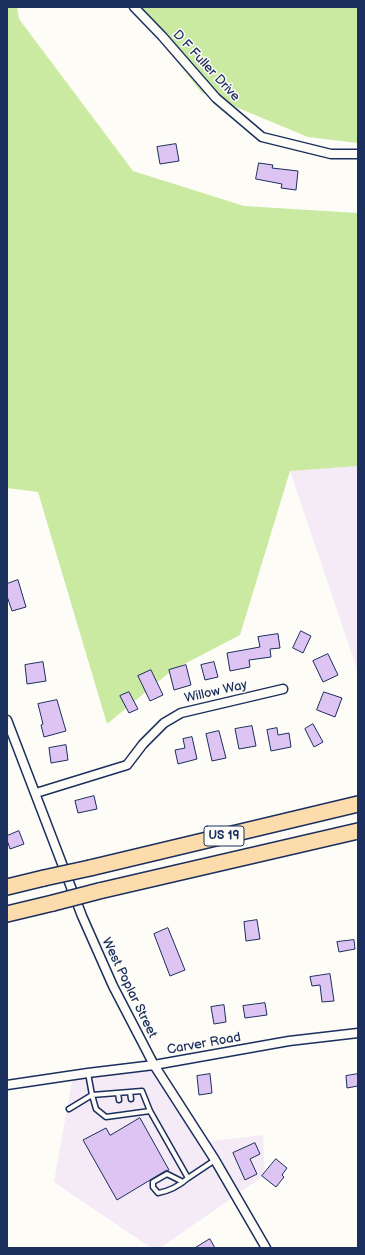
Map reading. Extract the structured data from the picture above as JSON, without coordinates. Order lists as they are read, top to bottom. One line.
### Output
{"streets":{"highway":["US 19"],"street":["D F Fuller Drive","Willow Way","West Poplar Street","Carver Road"]},"crossings":[["Willow Way","West Poplar Street"],["West Poplar Street","Carver Road"]]}
